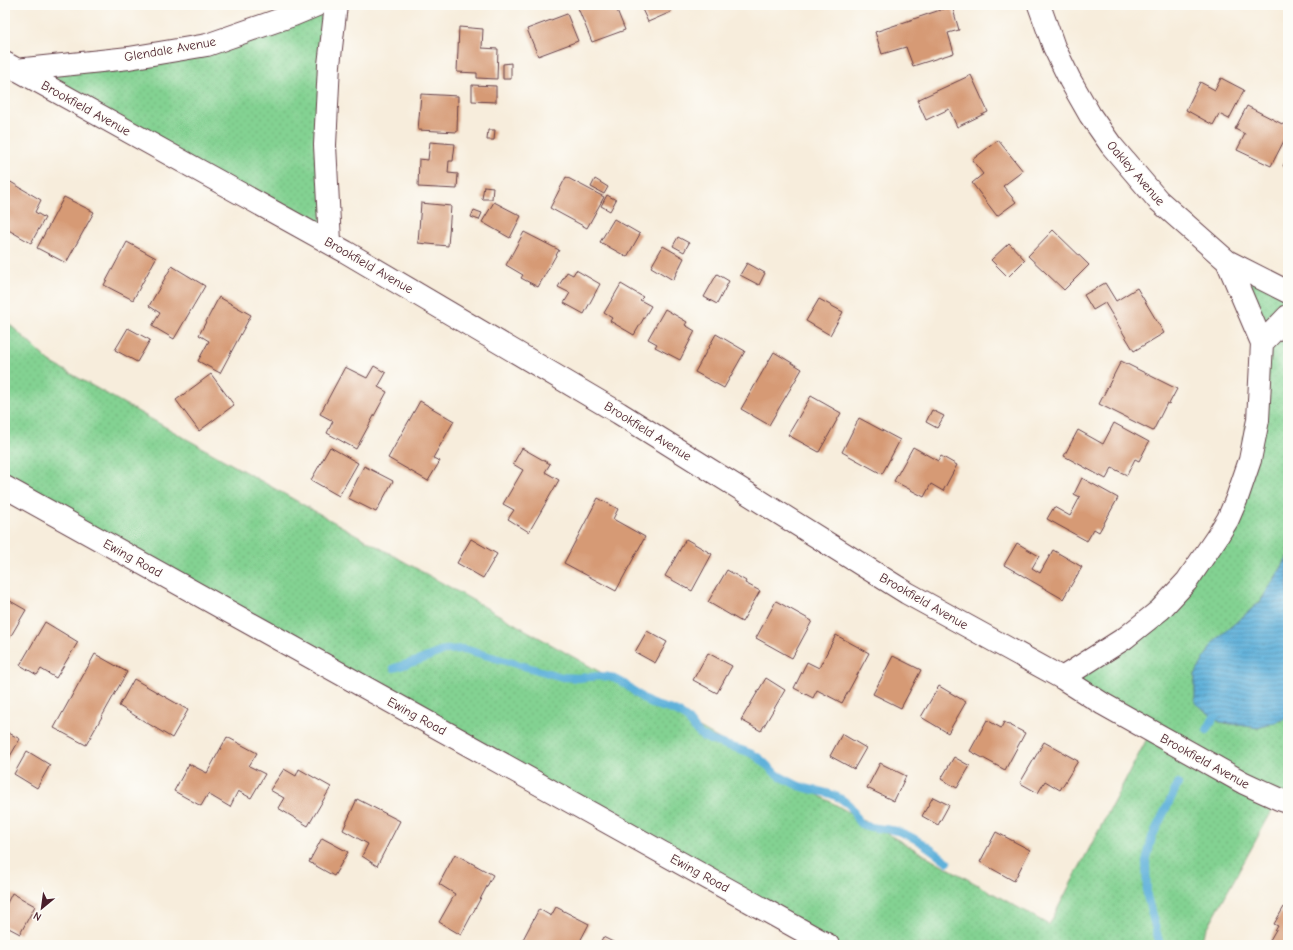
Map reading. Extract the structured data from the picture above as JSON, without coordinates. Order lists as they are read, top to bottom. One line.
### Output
{"streets":{"street":["Glendale Avenue","Brookfield Avenue","Oakley Avenue","Ewing Road"]},"crossings":[["Glendale Avenue","Brookfield Avenue"]],"north":"bottom left"}
